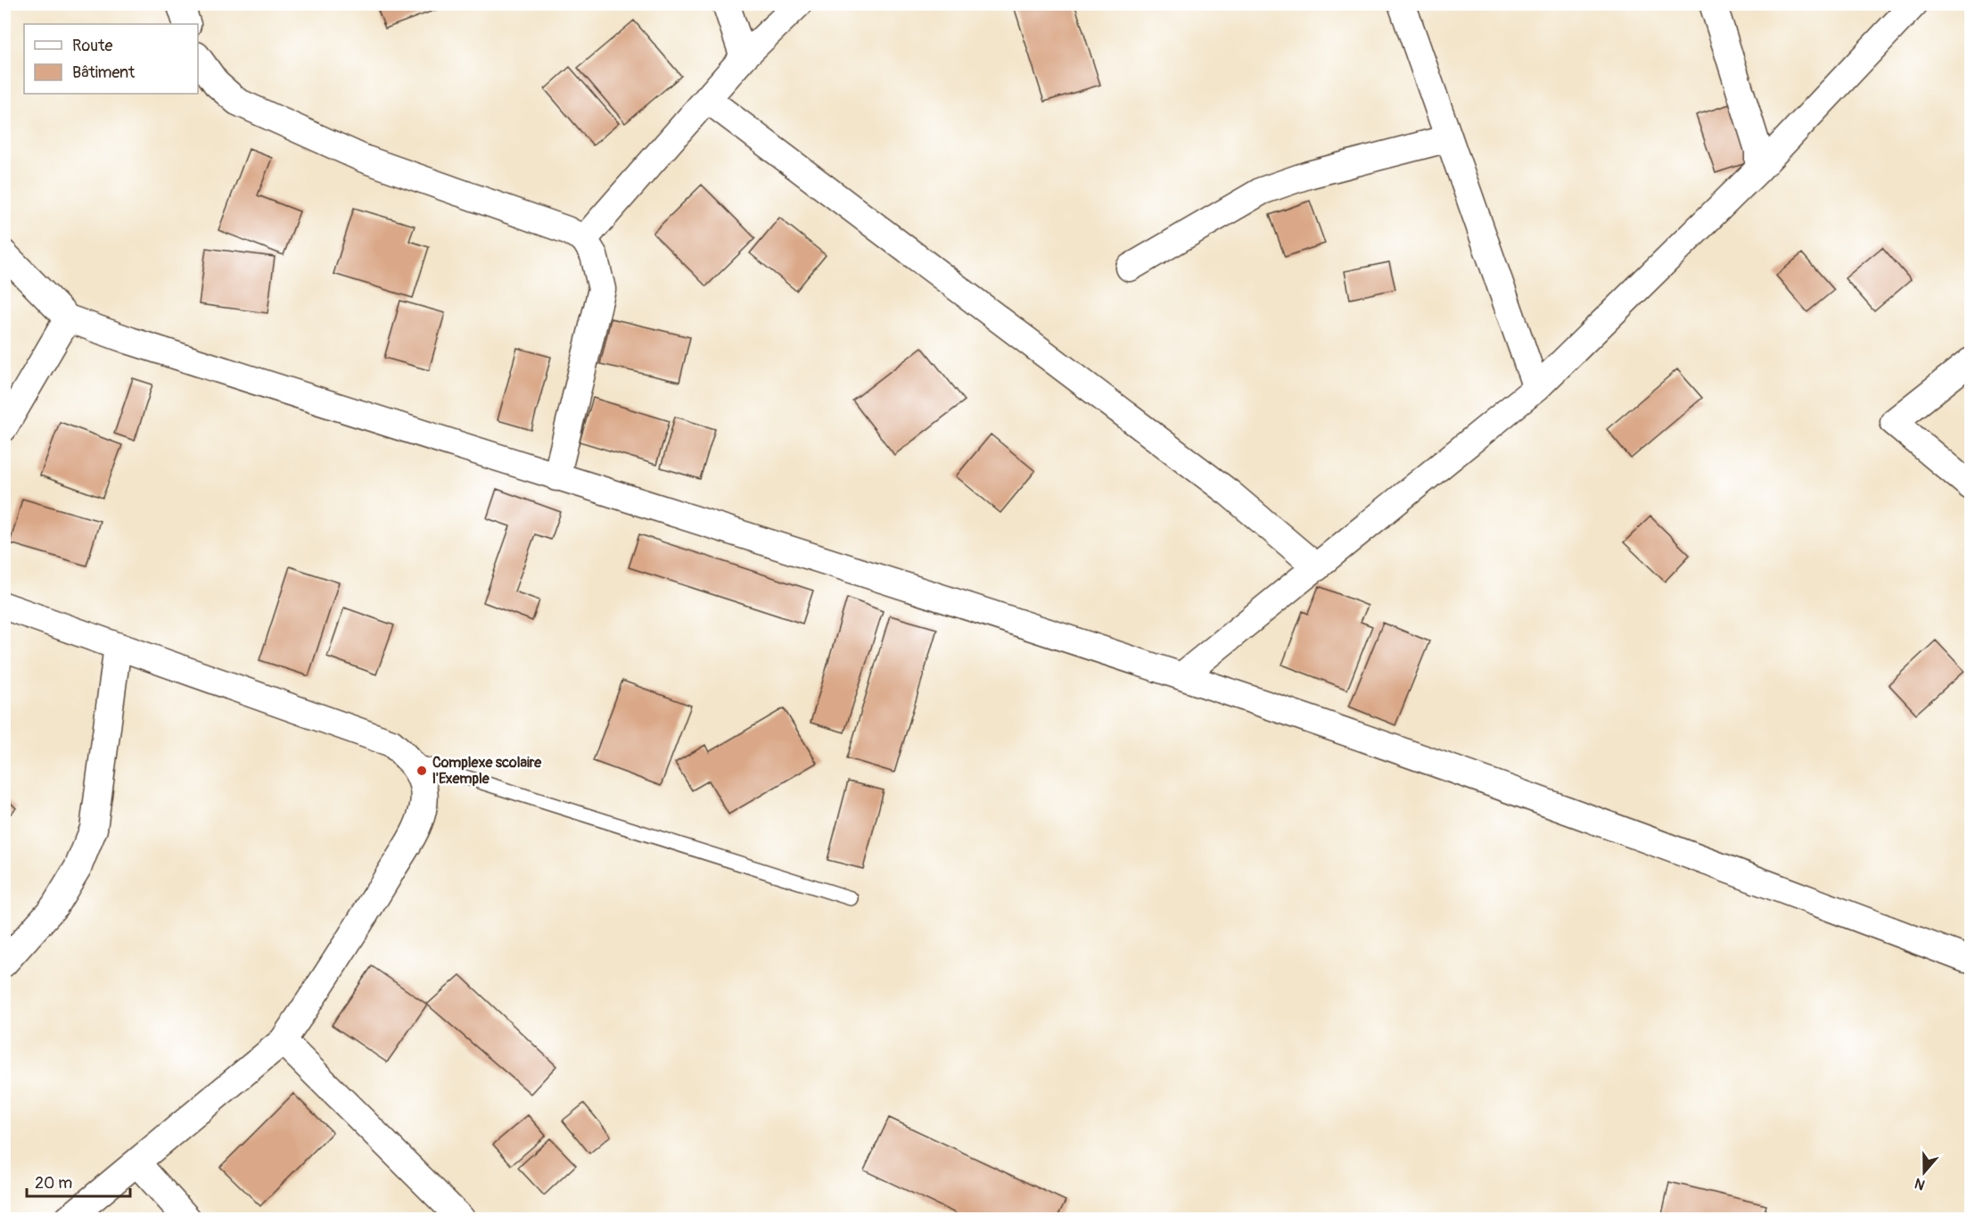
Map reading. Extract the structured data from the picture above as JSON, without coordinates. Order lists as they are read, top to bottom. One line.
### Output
{"places":["Complexe scolaire l'Exemple"],"legend":["Route","Bâtiment"],"scale_bar":"20 m","north":"bottom"}
